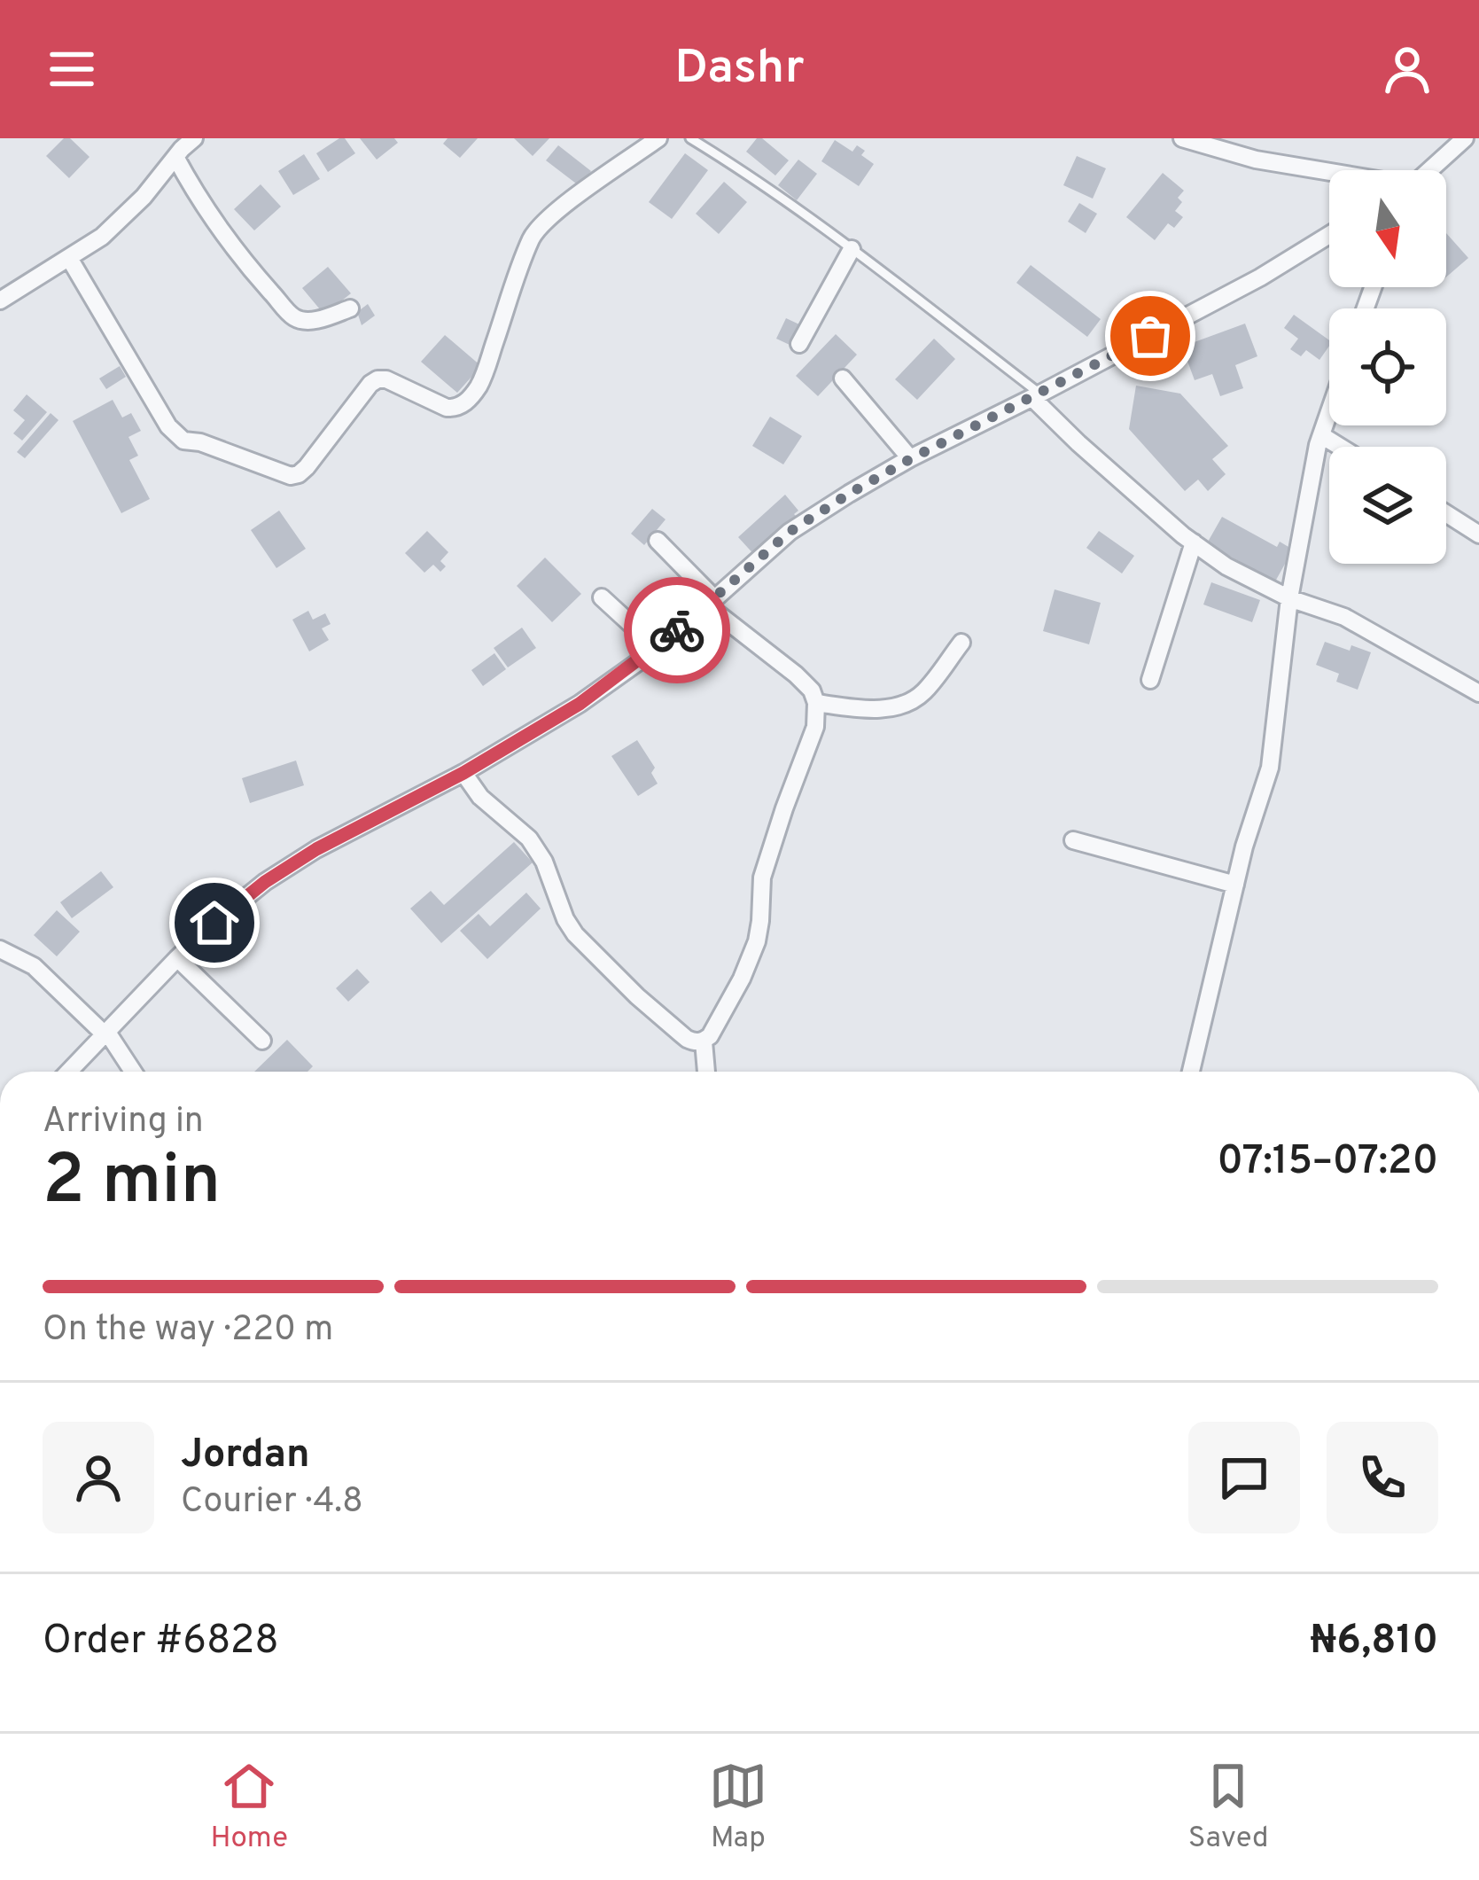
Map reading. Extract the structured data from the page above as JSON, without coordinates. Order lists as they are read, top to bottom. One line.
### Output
{"north":"bottom","page":{"header":"Dashr","heading":["2 min","Arriving in","07:15–07:20"],"panel":["Jordan","Courier · 4.8","Order #6828","₦6,810"],"bar":"On the way · 220 m","tabs":["Home","Map","Saved"]}}
